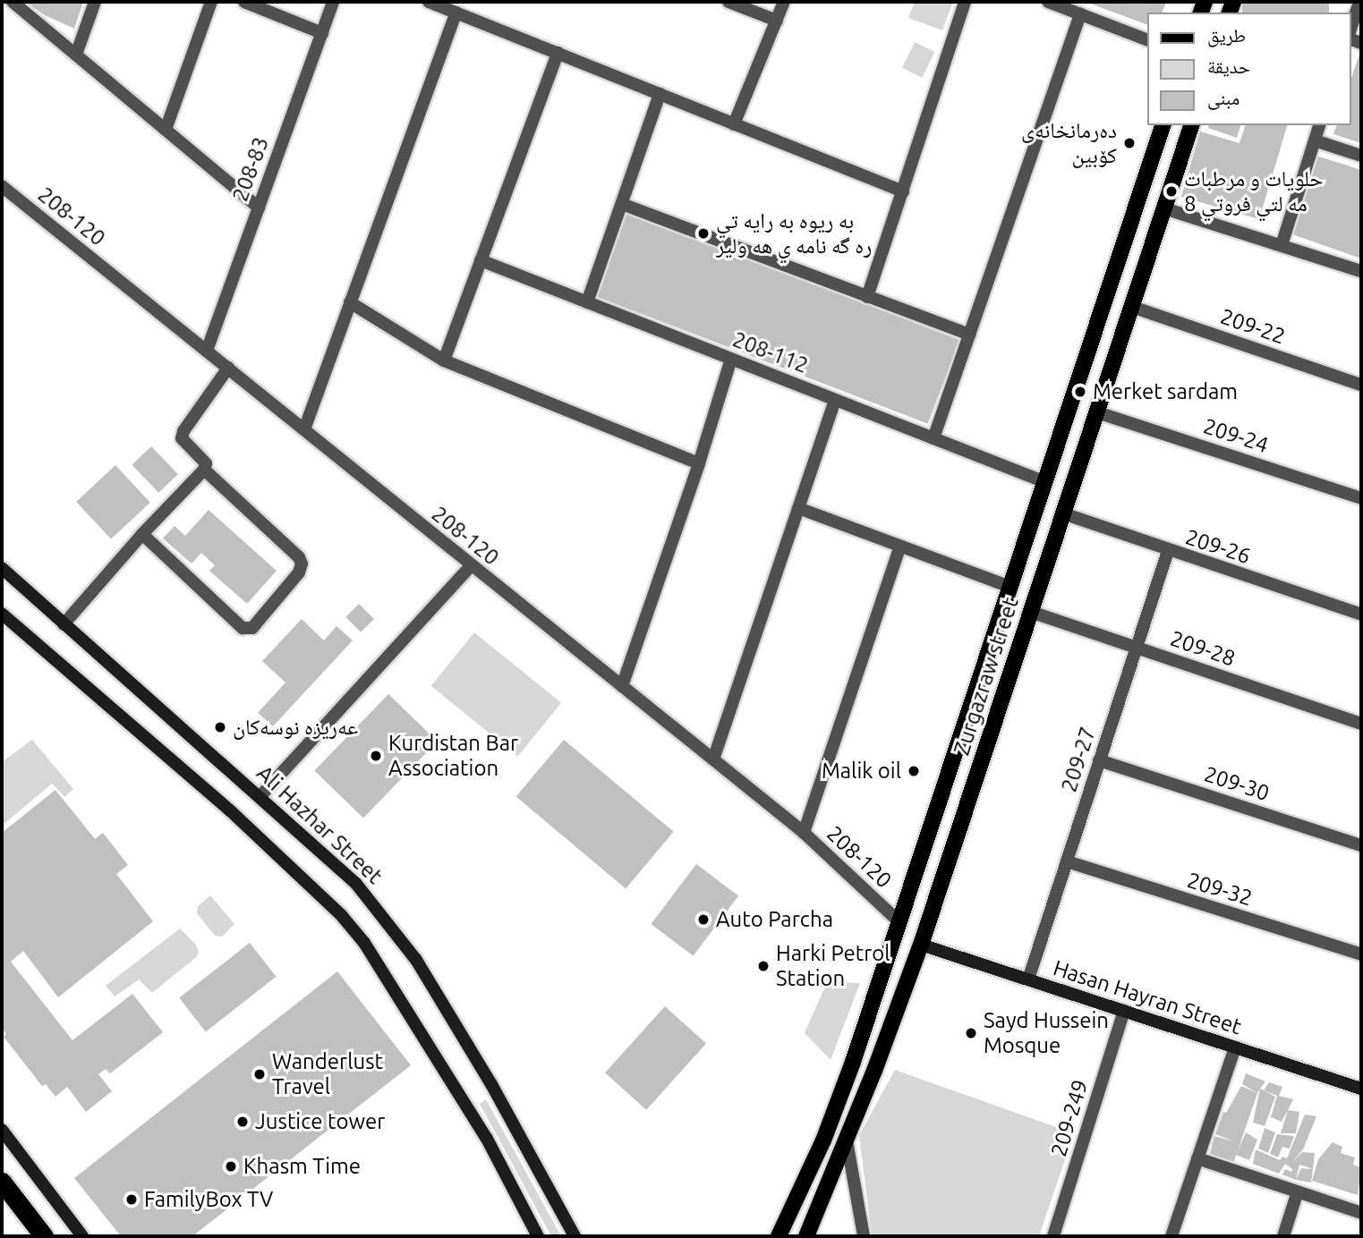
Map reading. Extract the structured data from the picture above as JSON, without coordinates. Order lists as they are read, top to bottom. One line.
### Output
{"streets":{"main road":["Zurgazraw street","Ali Hazhar Street","Hasan Hayran Street"],"street":["208-83","208-120","209-22","208-112","209-24","209-26","209-28","209-27","209-30","209-32","209-249"]},"crossings":[["208-83","208-120"],["208-120","Zurgazraw street"],["209-22","Zurgazraw street"],["208-112","Zurgazraw street"],["209-24","Zurgazraw street"],["209-26","Zurgazraw street"],["209-26","209-27"],["209-28","Zurgazraw street"],["209-28","209-27"],["Zurgazraw street","Hasan Hayran Street"],["209-27","209-30"],["209-27","209-32"],["209-27","Hasan Hayran Street"],["Hasan Hayran Street","209-249"]],"places":["دەرمانخانەی کۆبین","حلويات و مرطبات مه لتي فروتي 8","به ريوه به رايه تي ره گه نامه ي هه ولير","Merket sardam","عەریزە نوسەکان","Kurdistan Bar Association","Malik oil","Auto Parcha","Harki Petrol Station","Sayd Hussein Mosque","Wanderlust Travel","Justice tower","Khasm Time","FamilyBox TV"],"legend":["طريق","حديقة","مبنى"]}
